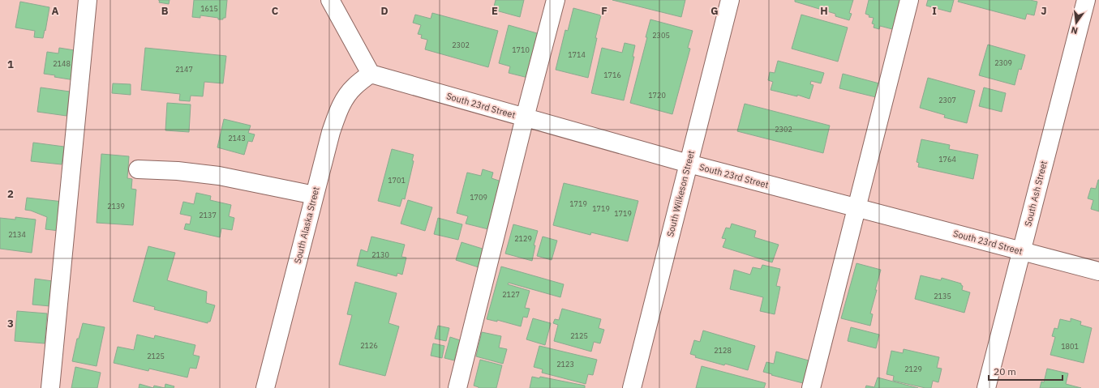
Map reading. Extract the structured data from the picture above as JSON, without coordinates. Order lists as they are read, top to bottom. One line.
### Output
{"streets":{"street":["South 23rd Street","South Wilkeson Street","South Ash Street","South Alaska Street"]},"crossings":[["South 23rd Street","South Wilkeson Street"],["South 23rd Street","South Ash Street"],["South 23rd Street","South Alaska Street"]],"house_numbers":["1615","2305","2302","1710","1714","2309","2148","2147","1716","1720","2307","2302","2143","1764","1701","1709","1719","2139","1719","1719","2137","2134","2129","2130","2127","2135","2125","2126","1801","2128","2125","2123","2129"],"scale_bar":"20 m","north":"bottom","grid":{"columns":["A","B","C","D","E","F","G","H","I","J"],"rows":["1","2","3"]}}
